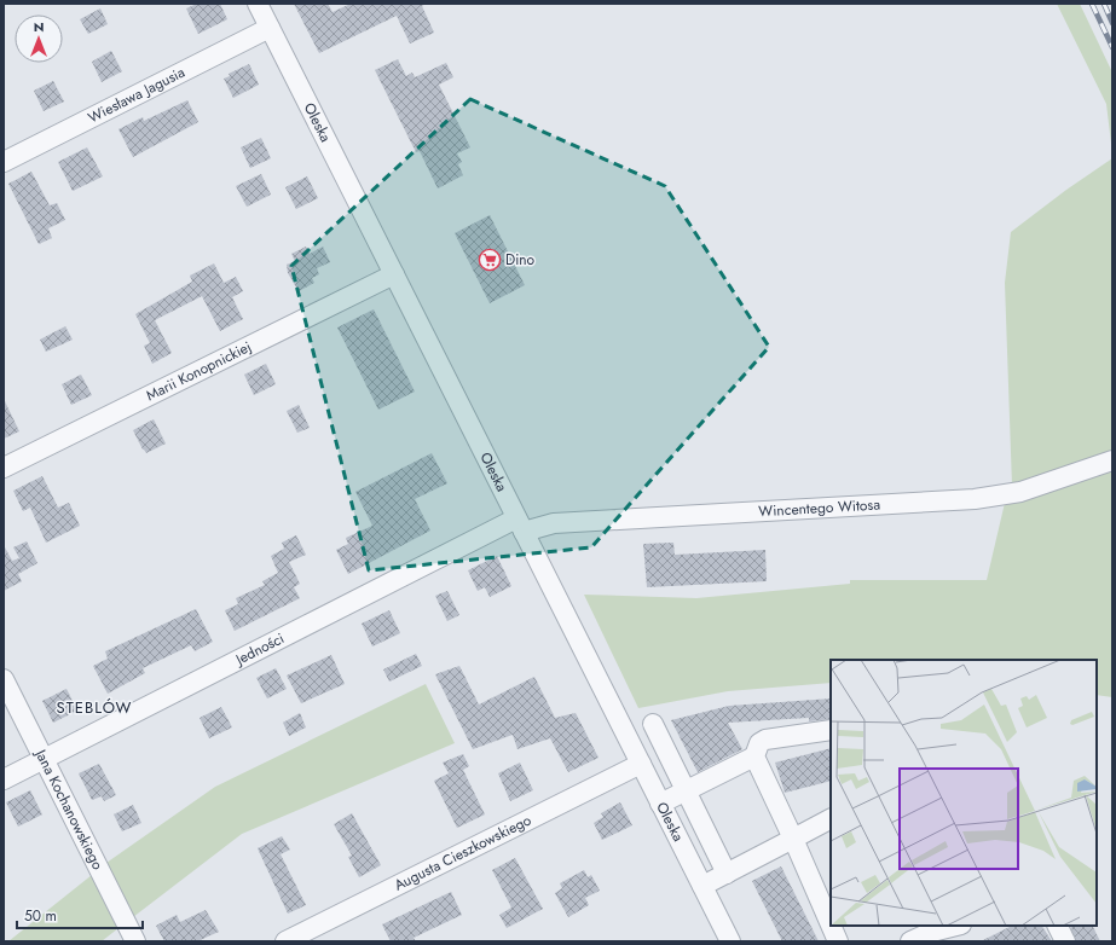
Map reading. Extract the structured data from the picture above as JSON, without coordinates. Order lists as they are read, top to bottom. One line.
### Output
{"streets":{"street":["Wiesława Jagusia","Oleska","Marii Konopnickiej","Wincentego Witosa","Jedności","Jana Kochanowskiego","Augusta Cieszkowskiego"]},"crossings":[["Wiesława Jagusia","Oleska"],["Oleska","Marii Konopnickiej"],["Oleska","Wincentego Witosa"],["Oleska","Jedności"],["Oleska","Augusta Cieszkowskiego"],["Wincentego Witosa","Jedności"],["Jedności","Jana Kochanowskiego"]],"districts":["STEBLÓW"],"places":{"supermarket":["Dino"]},"scale_bar":"50 m","north":"top"}
